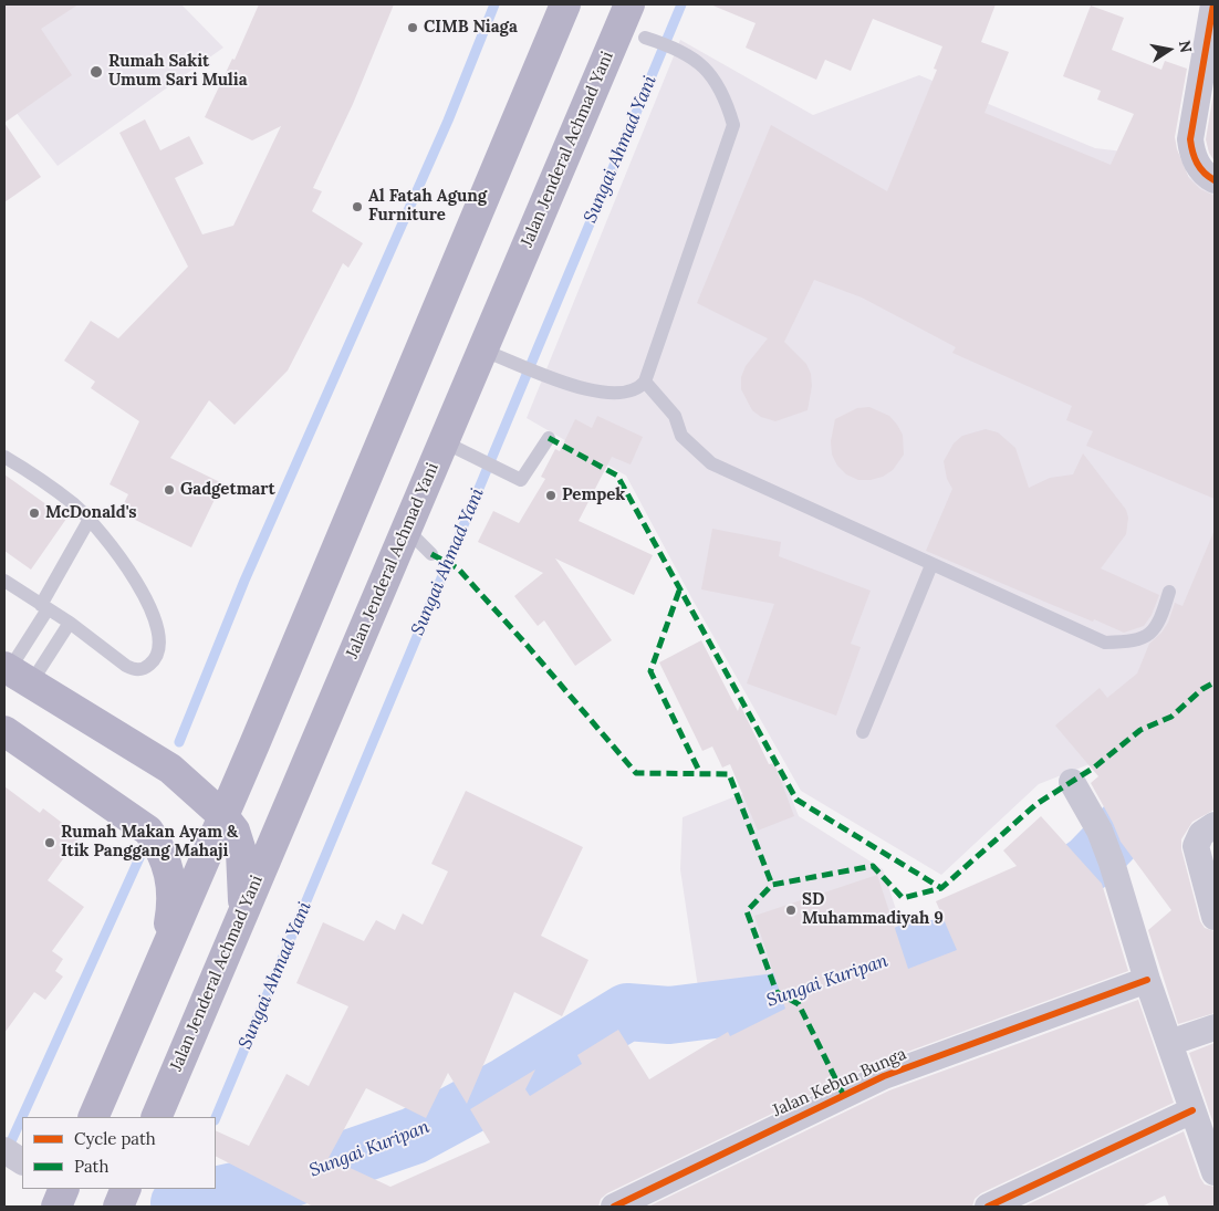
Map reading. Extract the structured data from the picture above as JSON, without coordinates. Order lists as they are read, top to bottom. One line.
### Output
{"streets":{"highway":["Jalan Jenderal Achmad Yani"],"street":["Jalan Kebun Bunga"]},"water":["Sungai Ahmad Yani","Sungai Kuripan"],"places":["CIMB Niaga","Rumah Sakit Umum Sari Mulia","Al Fatah Agung Furniture","Gadgetmart","Pempek","McDonald's","Rumah Makan Ayam & Itik Panggang Mahaji","SD Muhammadiyah 9"],"legend":["Cycle path","Path"],"north":"right"}
